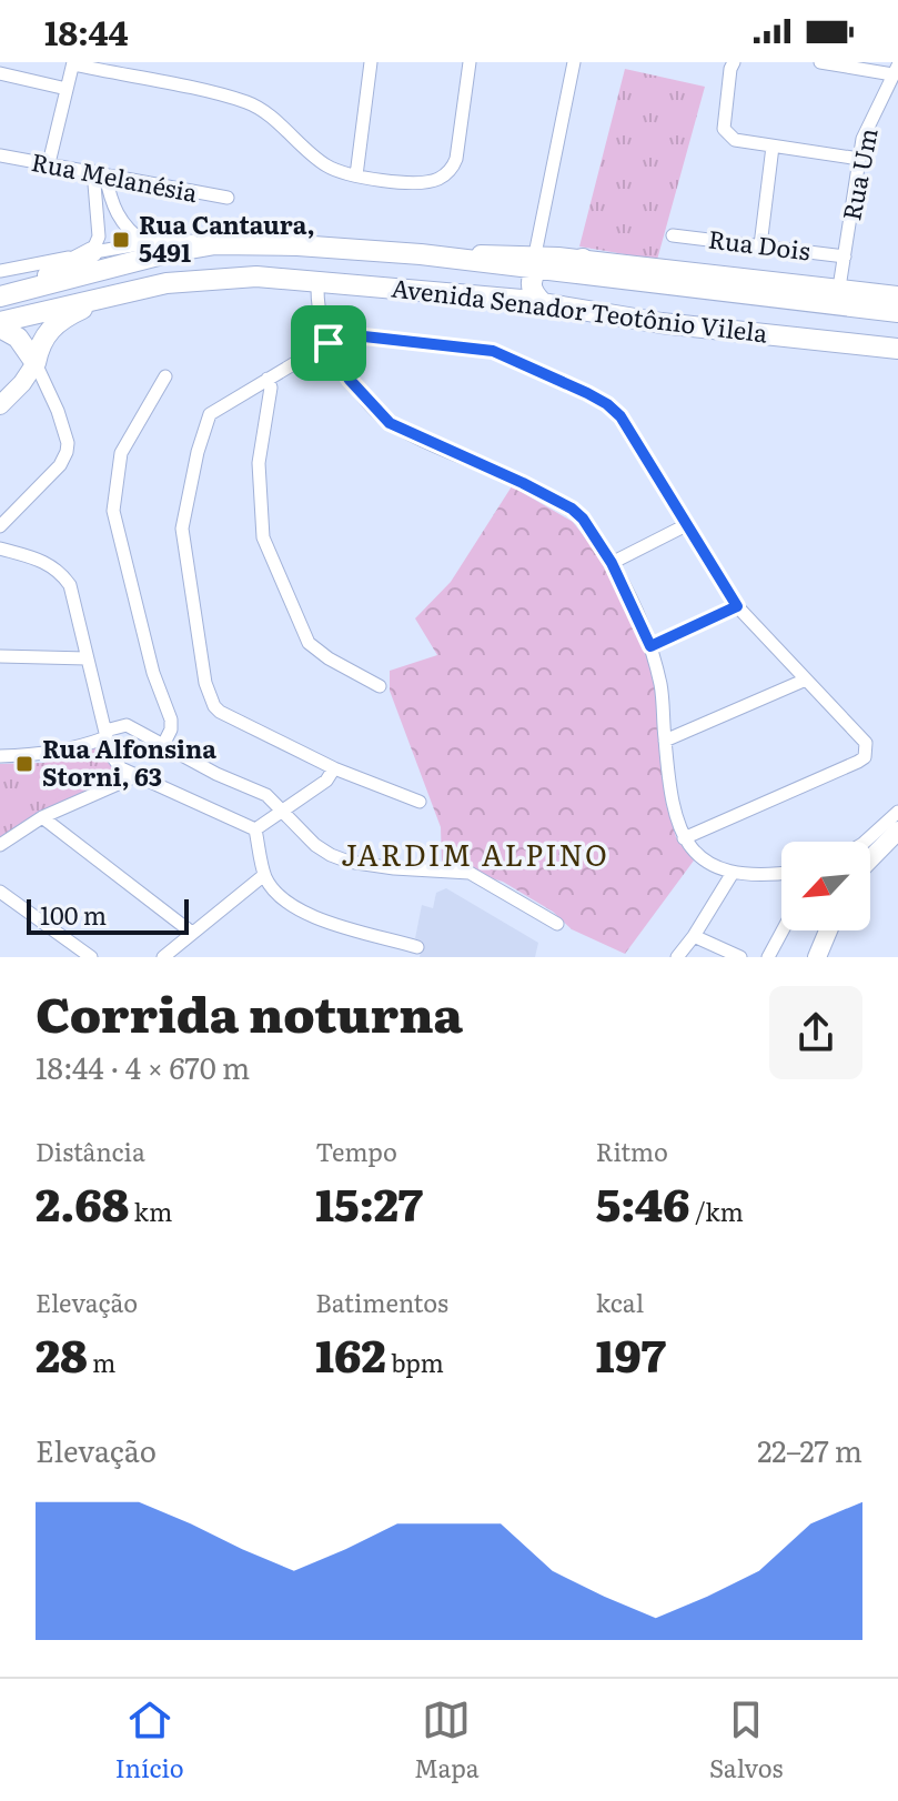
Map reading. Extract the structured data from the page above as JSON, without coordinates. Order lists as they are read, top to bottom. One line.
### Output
{"streets":{"main road":["Avenida Senador Teotônio Vilela"],"street":["Rua Um","Rua Melanésia","Rua Dois"]},"crossings":[["Rua Um","Rua Dois"]],"districts":["JARDIM ALPINO"],"places":{"transit":["Rua Cantaura, 5491","Rua Alfonsina Storni, 63"]},"scale_bar":"100 m","north":"bottom left","page":{"status":"18:44","scale":"100 m","heading":["Corrida noturna","18:44 · 4 × 670 m"],"stats":[["Distância","2.68 km"],["Tempo","15:27"],["Ritmo","5:46 /km"],["Elevação","28 m"],["Batimentos","162 bpm"],["kcal","197"]],"chart":["Elevação","22–27 m"],"tabs":["Início","Mapa","Salvos"]}}
